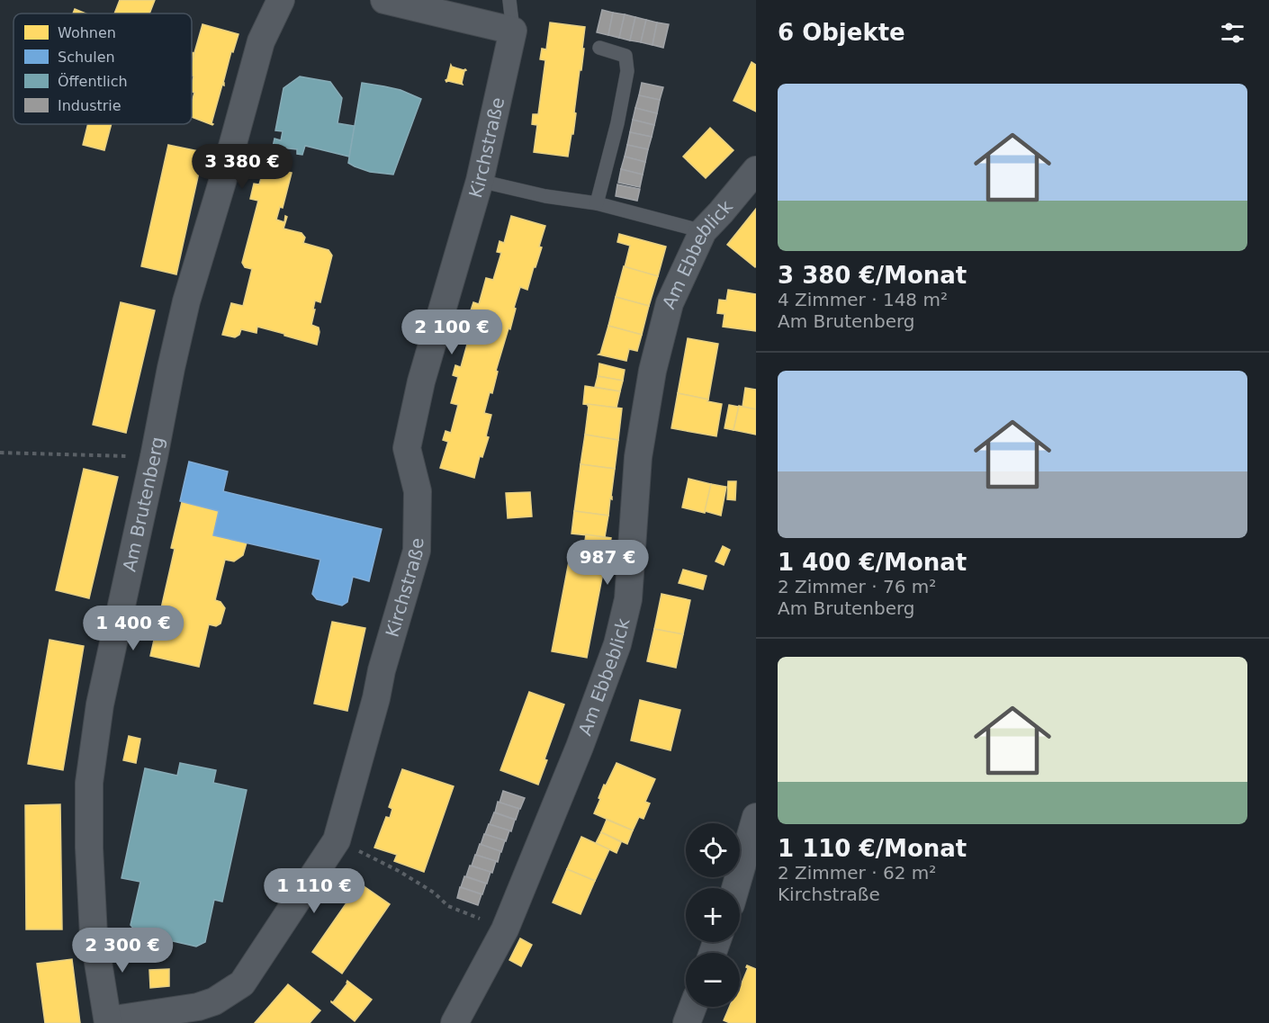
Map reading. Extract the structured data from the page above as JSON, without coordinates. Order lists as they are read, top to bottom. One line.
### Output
{"streets":{"street":["Kirchstraße","Am Ebbeblick","Am Brutenberg"]},"crossings":[["Kirchstraße","Am Brutenberg"]],"legend":["Wohnen","Schulen","Öffentlich","Industrie"],"page":{"heading":"6 Objekte","list":[{"name":"3 380 €/Monat","note":"4 Zimmer · 148 m² · Am Brutenberg"},{"name":"1 400 €/Monat","note":"2 Zimmer · 76 m² · Am Brutenberg"},{"name":"1 110 €/Monat","note":"2 Zimmer · 62 m² · Kirchstraße"}],"price":["3 380 €","2 100 €","987 €","1 400 €","1 110 €","2 300 €"],"map_buttons":["+","−"]}}
